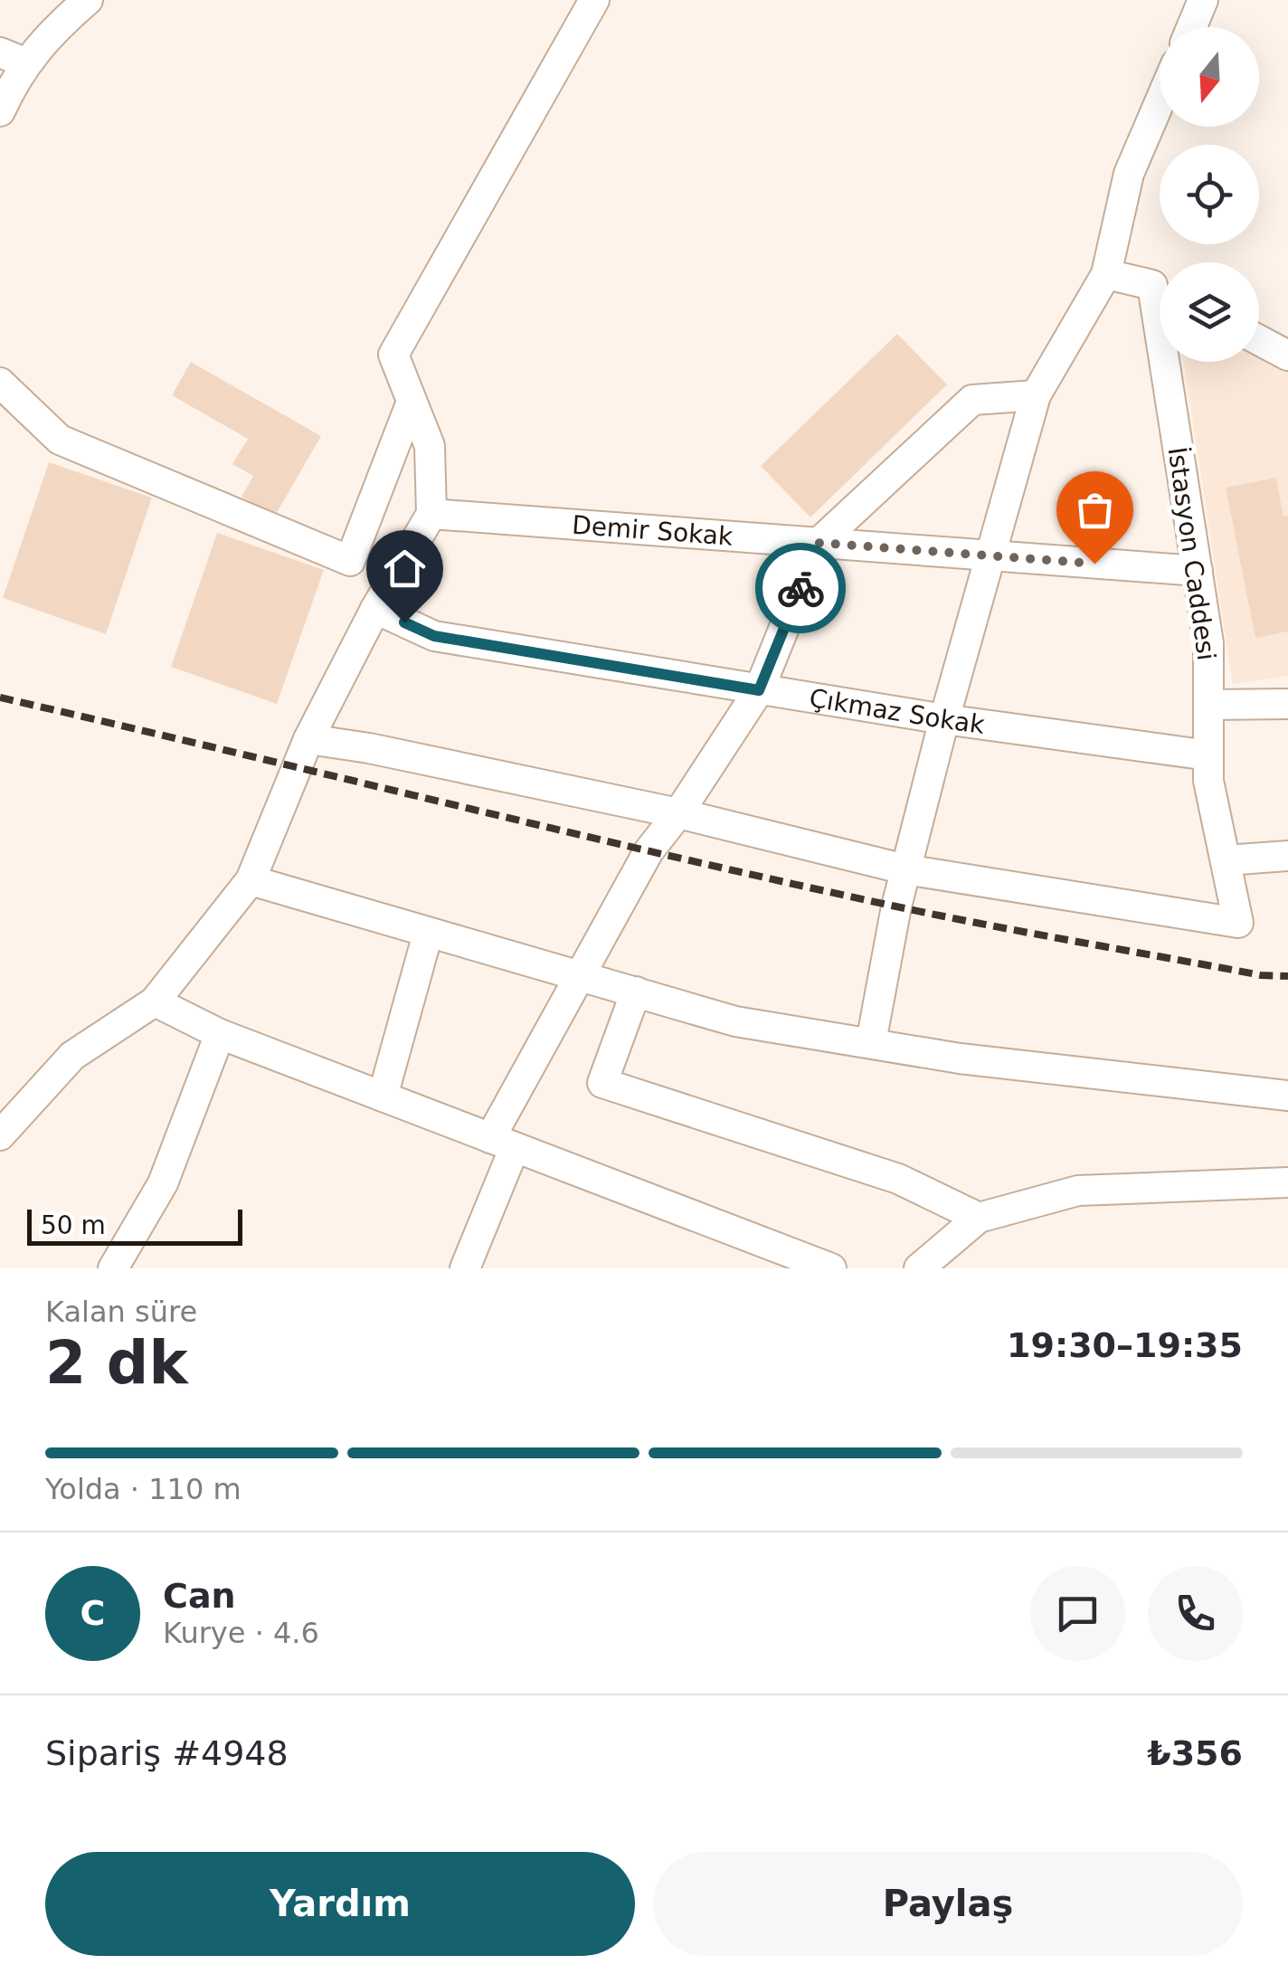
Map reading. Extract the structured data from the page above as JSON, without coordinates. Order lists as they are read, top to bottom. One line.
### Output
{"streets":{"street":["Demir Sokak","İstasyon Caddesi","Çıkmaz Sokak"]},"crossings":[["Demir Sokak","İstasyon Caddesi"],["İstasyon Caddesi","Çıkmaz Sokak"]],"scale_bar":"50 m","north":"bottom","page":{"scale":"50 m","heading":["2 dk","Kalan süre","19:30–19:35"],"panel":["Can","Kurye · 4.6","Sipariş #4948","₺356"],"bar":"Yolda · 110 m","round":"C","buttons":["Yardım","Paylaş"]}}
